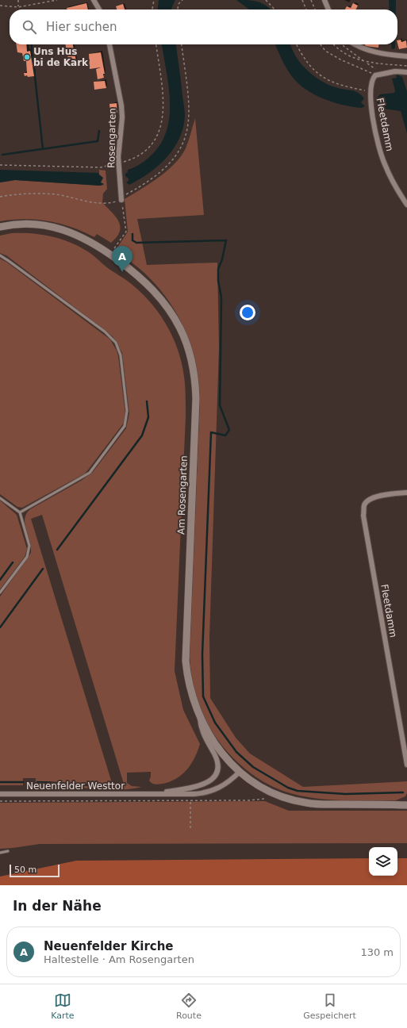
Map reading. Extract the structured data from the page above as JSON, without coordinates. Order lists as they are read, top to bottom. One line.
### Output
{"streets":{"main road":["Am Rosengarten"],"street":["Fleetdamm","Rosengarten","Neuenfelder Westtor"]},"crossings":[["Am Rosengarten","Neuenfelder Westtor"]],"places":["Uns Hus bi de Kark"],"scale_bar":"50 m","page":{"search":"Hier suchen","pins":"A","scale":"50 m","heading":"In der Nähe","list":[{"mark":"A","name":"Neuenfelder Kirche","note":"Haltestelle · Am Rosengarten","value":"130 m"}],"nav":["Karte","Route","Gespeichert"]}}
